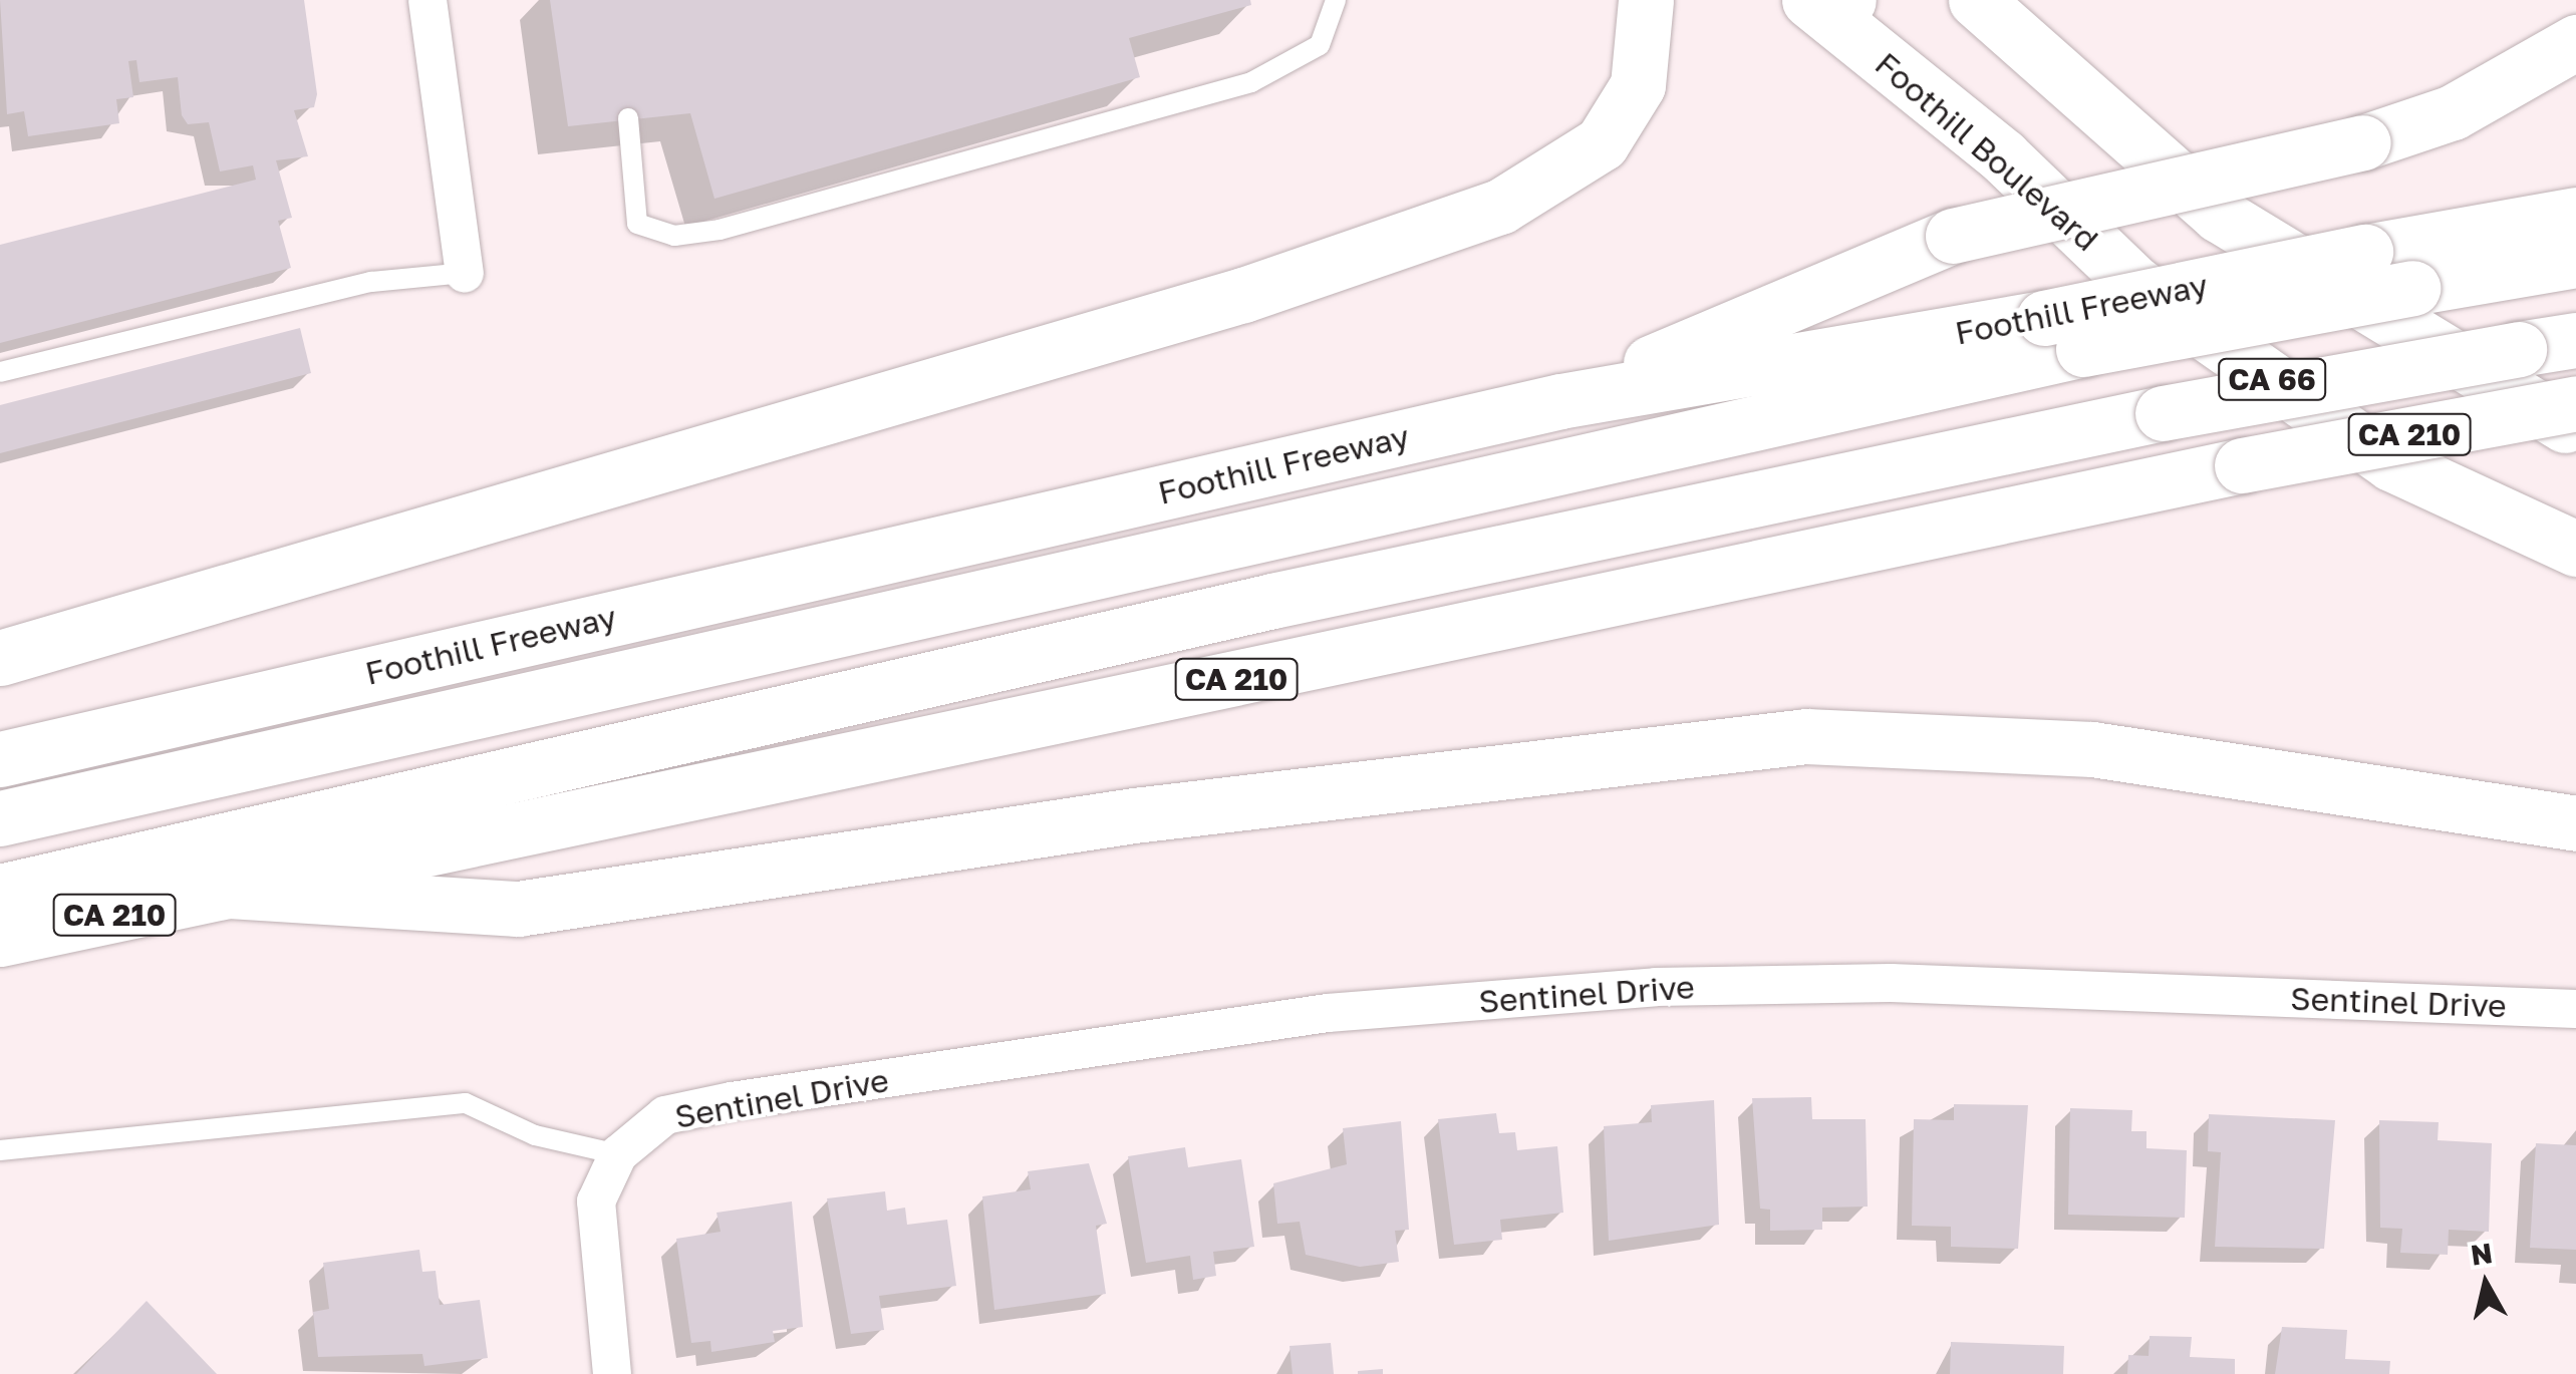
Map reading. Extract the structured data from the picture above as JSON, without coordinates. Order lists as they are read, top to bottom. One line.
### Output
{"streets":{"main road":["Foothill Boulevard","Foothill Freeway","CA 66","CA 210"],"street":["Sentinel Drive"]},"north":"top"}
